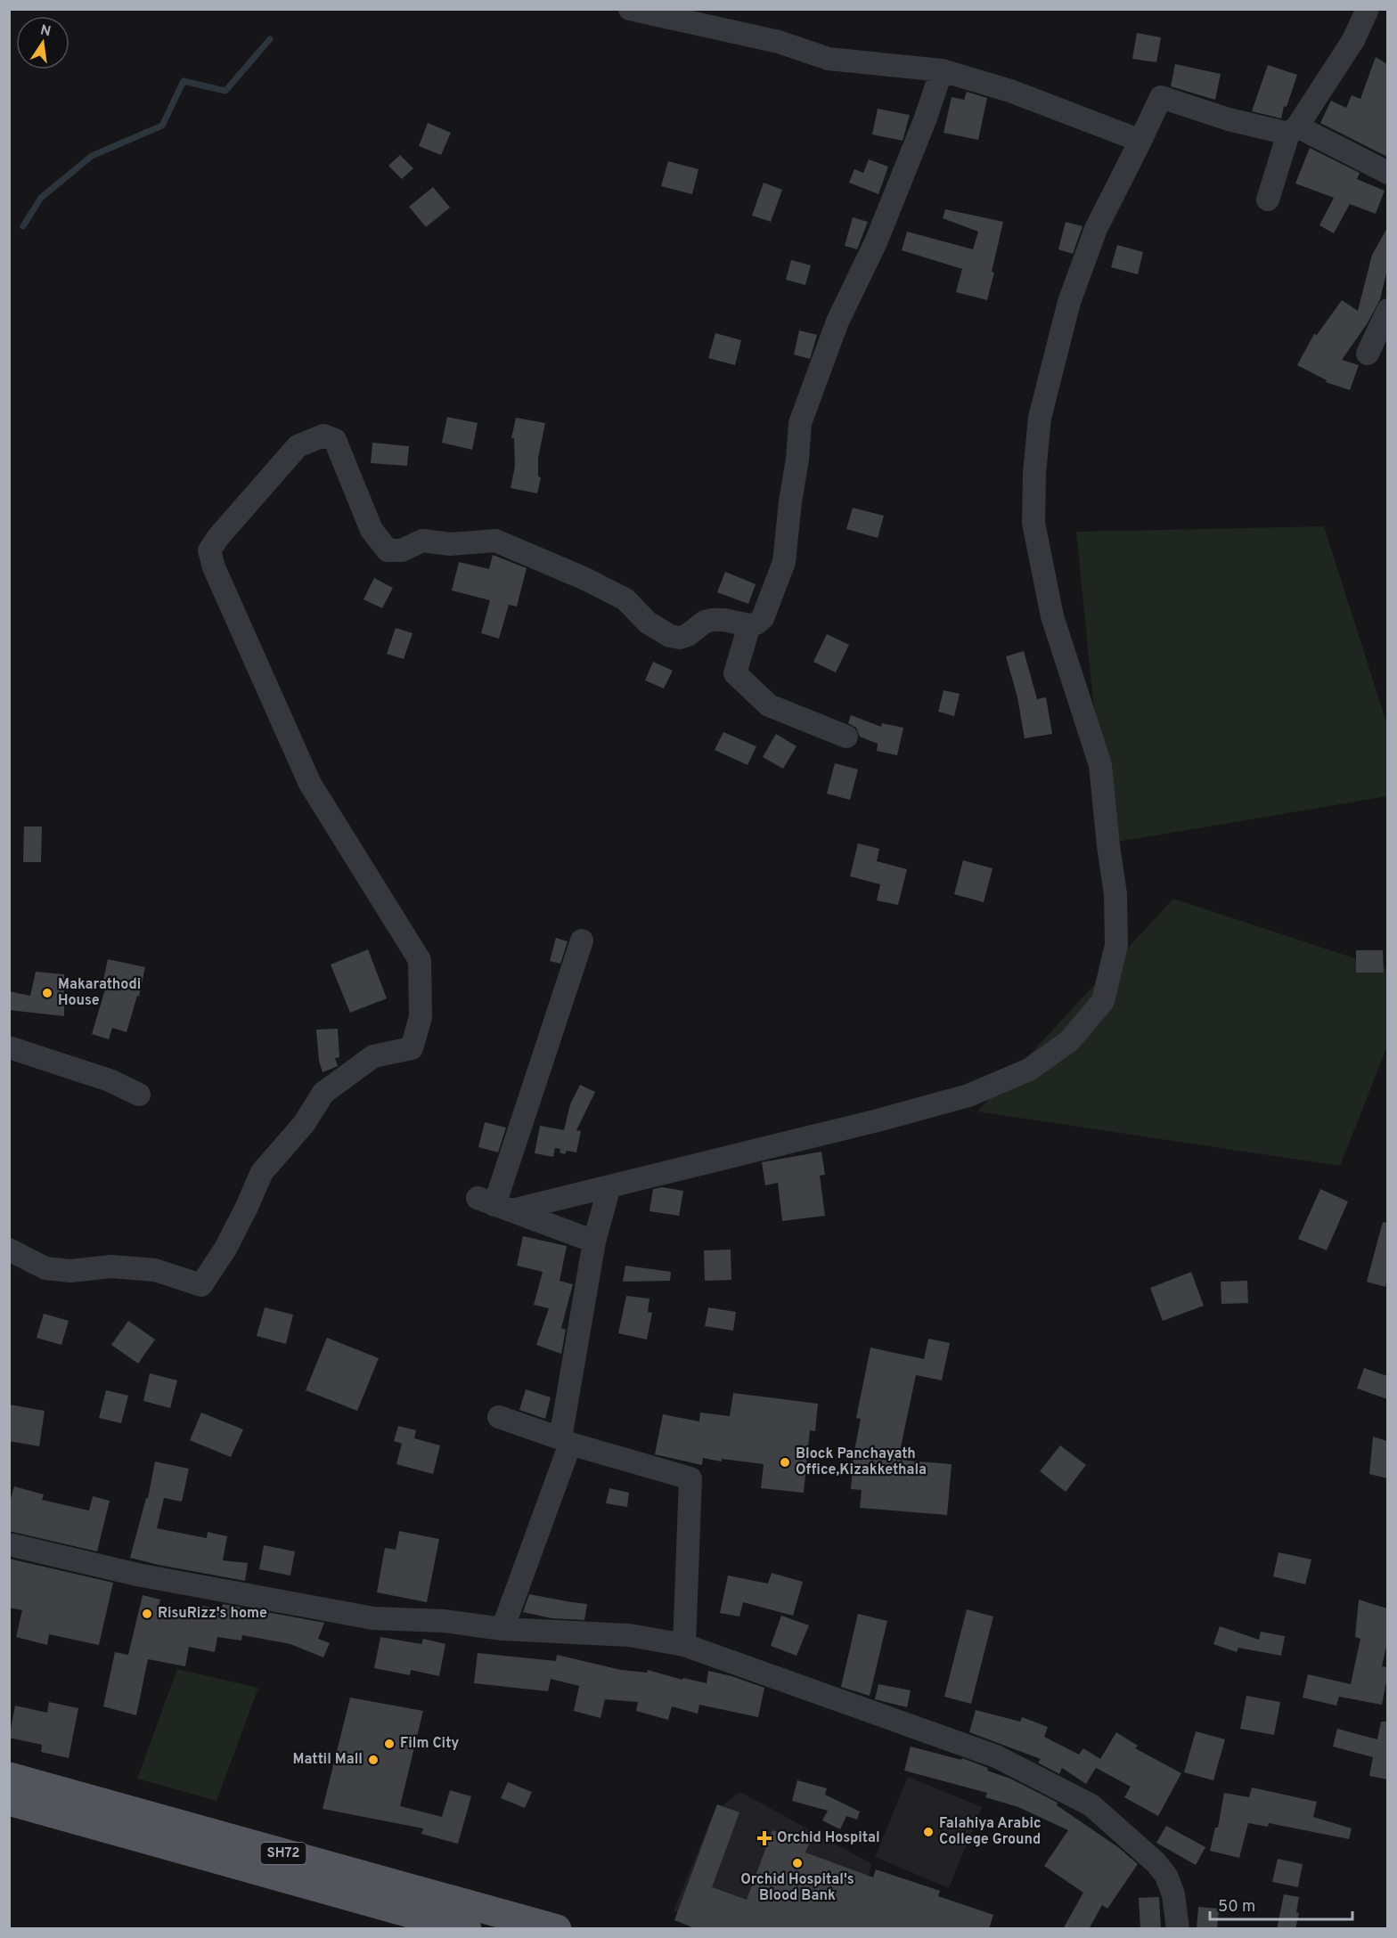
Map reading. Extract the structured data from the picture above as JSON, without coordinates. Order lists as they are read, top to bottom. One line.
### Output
{"streets":{"main road":["SH72"]},"places":{"other":["Makarathodi House","Block Panchayath Office,Kizakkethala","RisuRizz's home","Film City","Mattil Mall","Falahiya Arabic College Ground","Orchid Hospital's Blood Bank"],"health":["Orchid Hospital"]},"scale_bar":"50 m","north":"top"}
